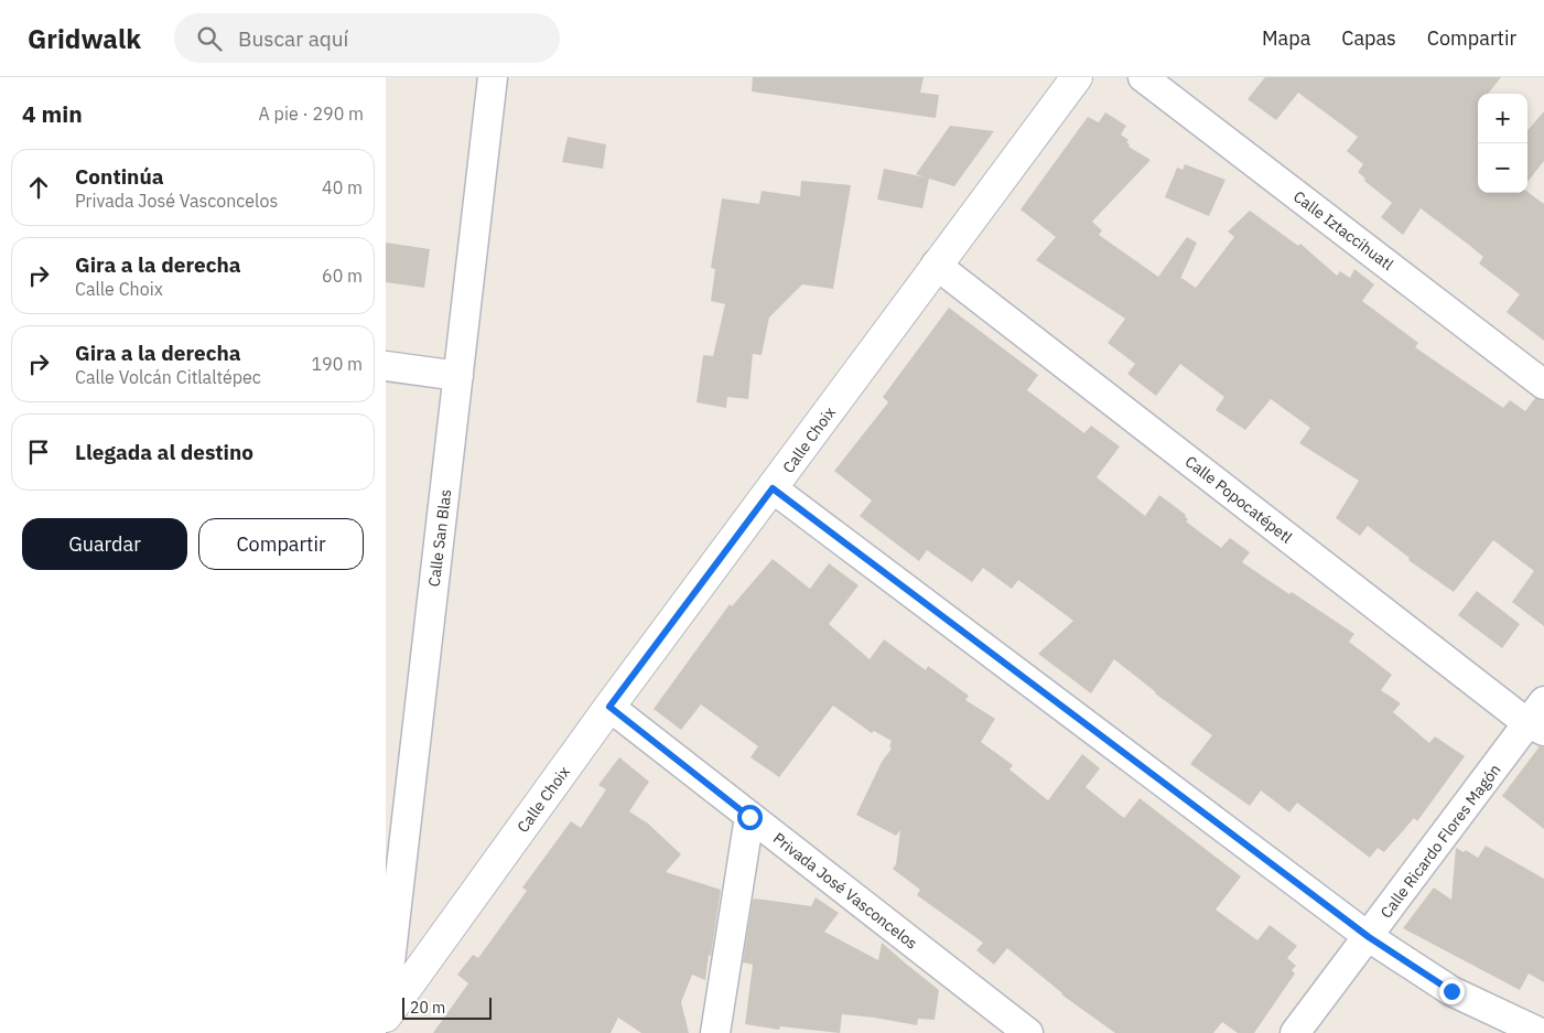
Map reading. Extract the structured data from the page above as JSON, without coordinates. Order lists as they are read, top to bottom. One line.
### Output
{"streets":{"street":["Calle Iztaccihuatl","Calle Choix","Calle Popocatépetl","Calle San Blas","Calle Ricardo Flores Magón","Privada José Vasconcelos"]},"crossings":[["Calle Choix","Calle Popocatépetl"],["Calle Choix","Privada José Vasconcelos"],["Calle Popocatépetl","Calle Ricardo Flores Magón"]],"scale_bar":"20 m","page":{"header":"Gridwalk","search":"Buscar aquí","nav":["Mapa","Capas","Compartir"],"heading":["4 min","A pie · 290 m"],"map_buttons":["+","−"],"list":[["Continúa","Privada José Vasconcelos","40 m"],["Gira a la derecha","Calle Choix","60 m"],["Gira a la derecha","Calle Volcán Citlaltépec","190 m"],"Llegada al destino"],"buttons":["Guardar","Compartir"],"scale":"20 m"}}
